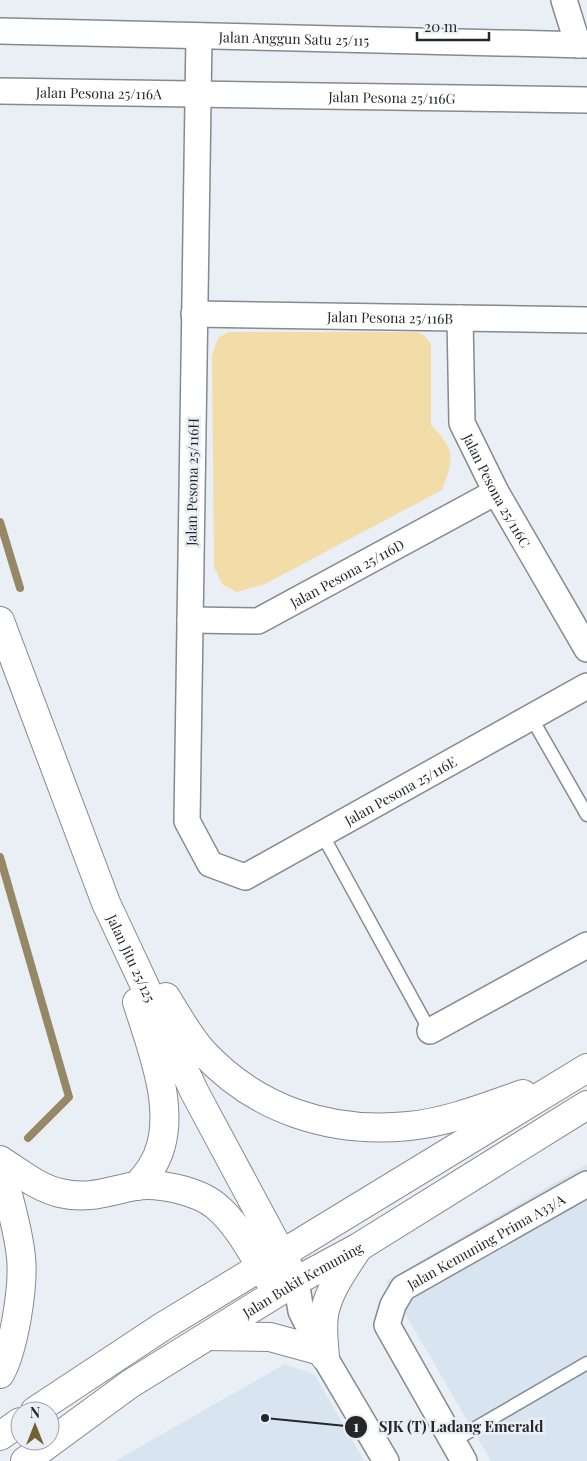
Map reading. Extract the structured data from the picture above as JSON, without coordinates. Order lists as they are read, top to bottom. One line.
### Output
{"streets":{"main road":["Jalan Jitu 25/125","Jalan Bukit Kemuning"],"street":["Jalan Anggun Satu 25/115","Jalan Pesona 25/116A","Jalan Pesona 25/116G","Jalan Pesona 25/116B","Jalan Pesona 25/116H","Jalan Pesona 25/116C","Jalan Pesona 25/116D","Jalan Pesona 25/116E","Jalan Kemuning Prima A33/A"]},"crossings":[["Jalan Anggun Satu 25/115","Jalan Pesona 25/116H"],["Jalan Pesona 25/116A","Jalan Pesona 25/116G"],["Jalan Pesona 25/116A","Jalan Pesona 25/116H"],["Jalan Pesona 25/116G","Jalan Pesona 25/116H"],["Jalan Pesona 25/116B","Jalan Pesona 25/116H"],["Jalan Pesona 25/116B","Jalan Pesona 25/116C"],["Jalan Pesona 25/116H","Jalan Pesona 25/116D"],["Jalan Pesona 25/116H","Jalan Pesona 25/116E"],["Jalan Pesona 25/116C","Jalan Pesona 25/116D"]],"places":["SJK (T) Ladang Emerald"],"scale_bar":"20 m","north":"top"}
